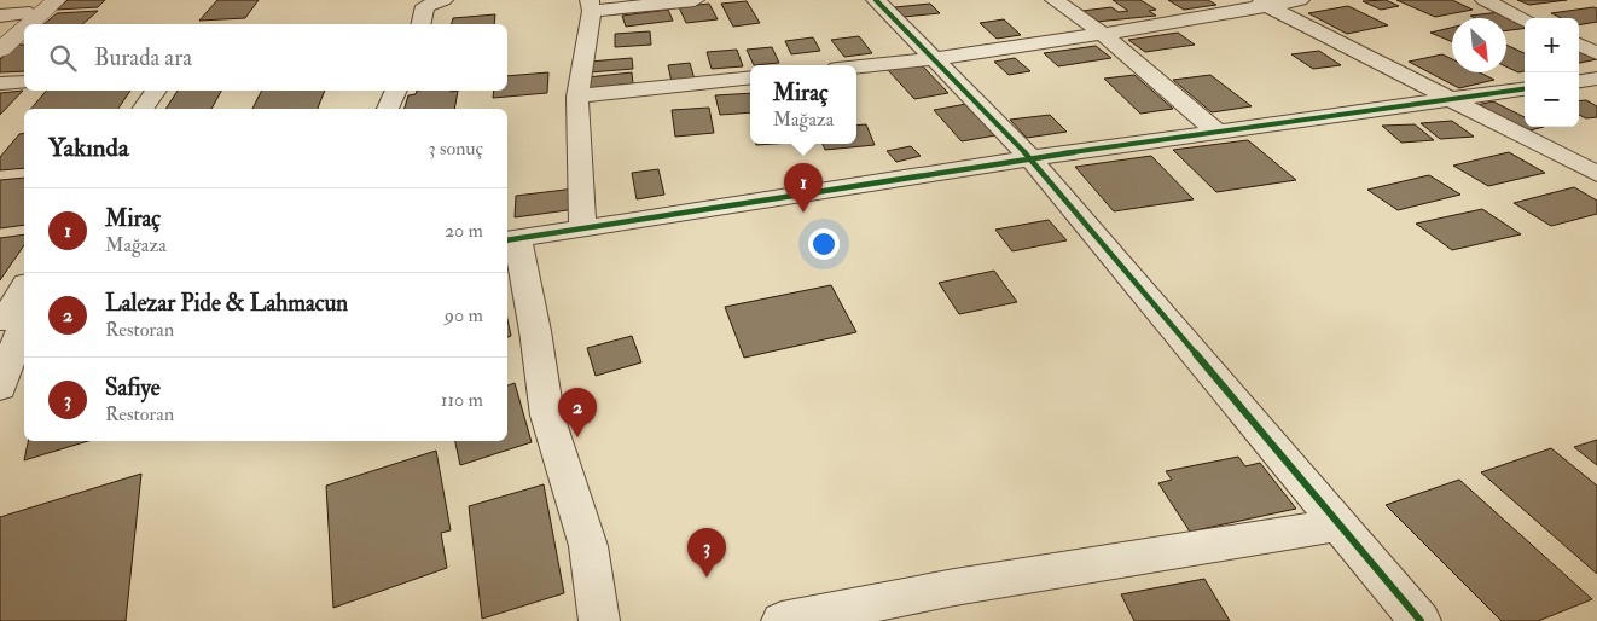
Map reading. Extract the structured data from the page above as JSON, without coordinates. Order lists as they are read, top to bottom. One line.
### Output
{"north":"bottom right","page":{"map_buttons":["+","−"],"search":"Burada ara","popup":["Miraç","Mağaza"],"heading":["Yakında","3 sonuç"],"pins":["1","2","3"],"list":[{"mark":"1","name":"Miraç","note":"Mağaza","value":"20 m"},{"mark":"2","name":"Lalezar Pide & Lahmacun","note":"Restoran","value":"90 m"},{"mark":"3","name":"Safiye","note":"Restoran","value":"110 m"}]}}
